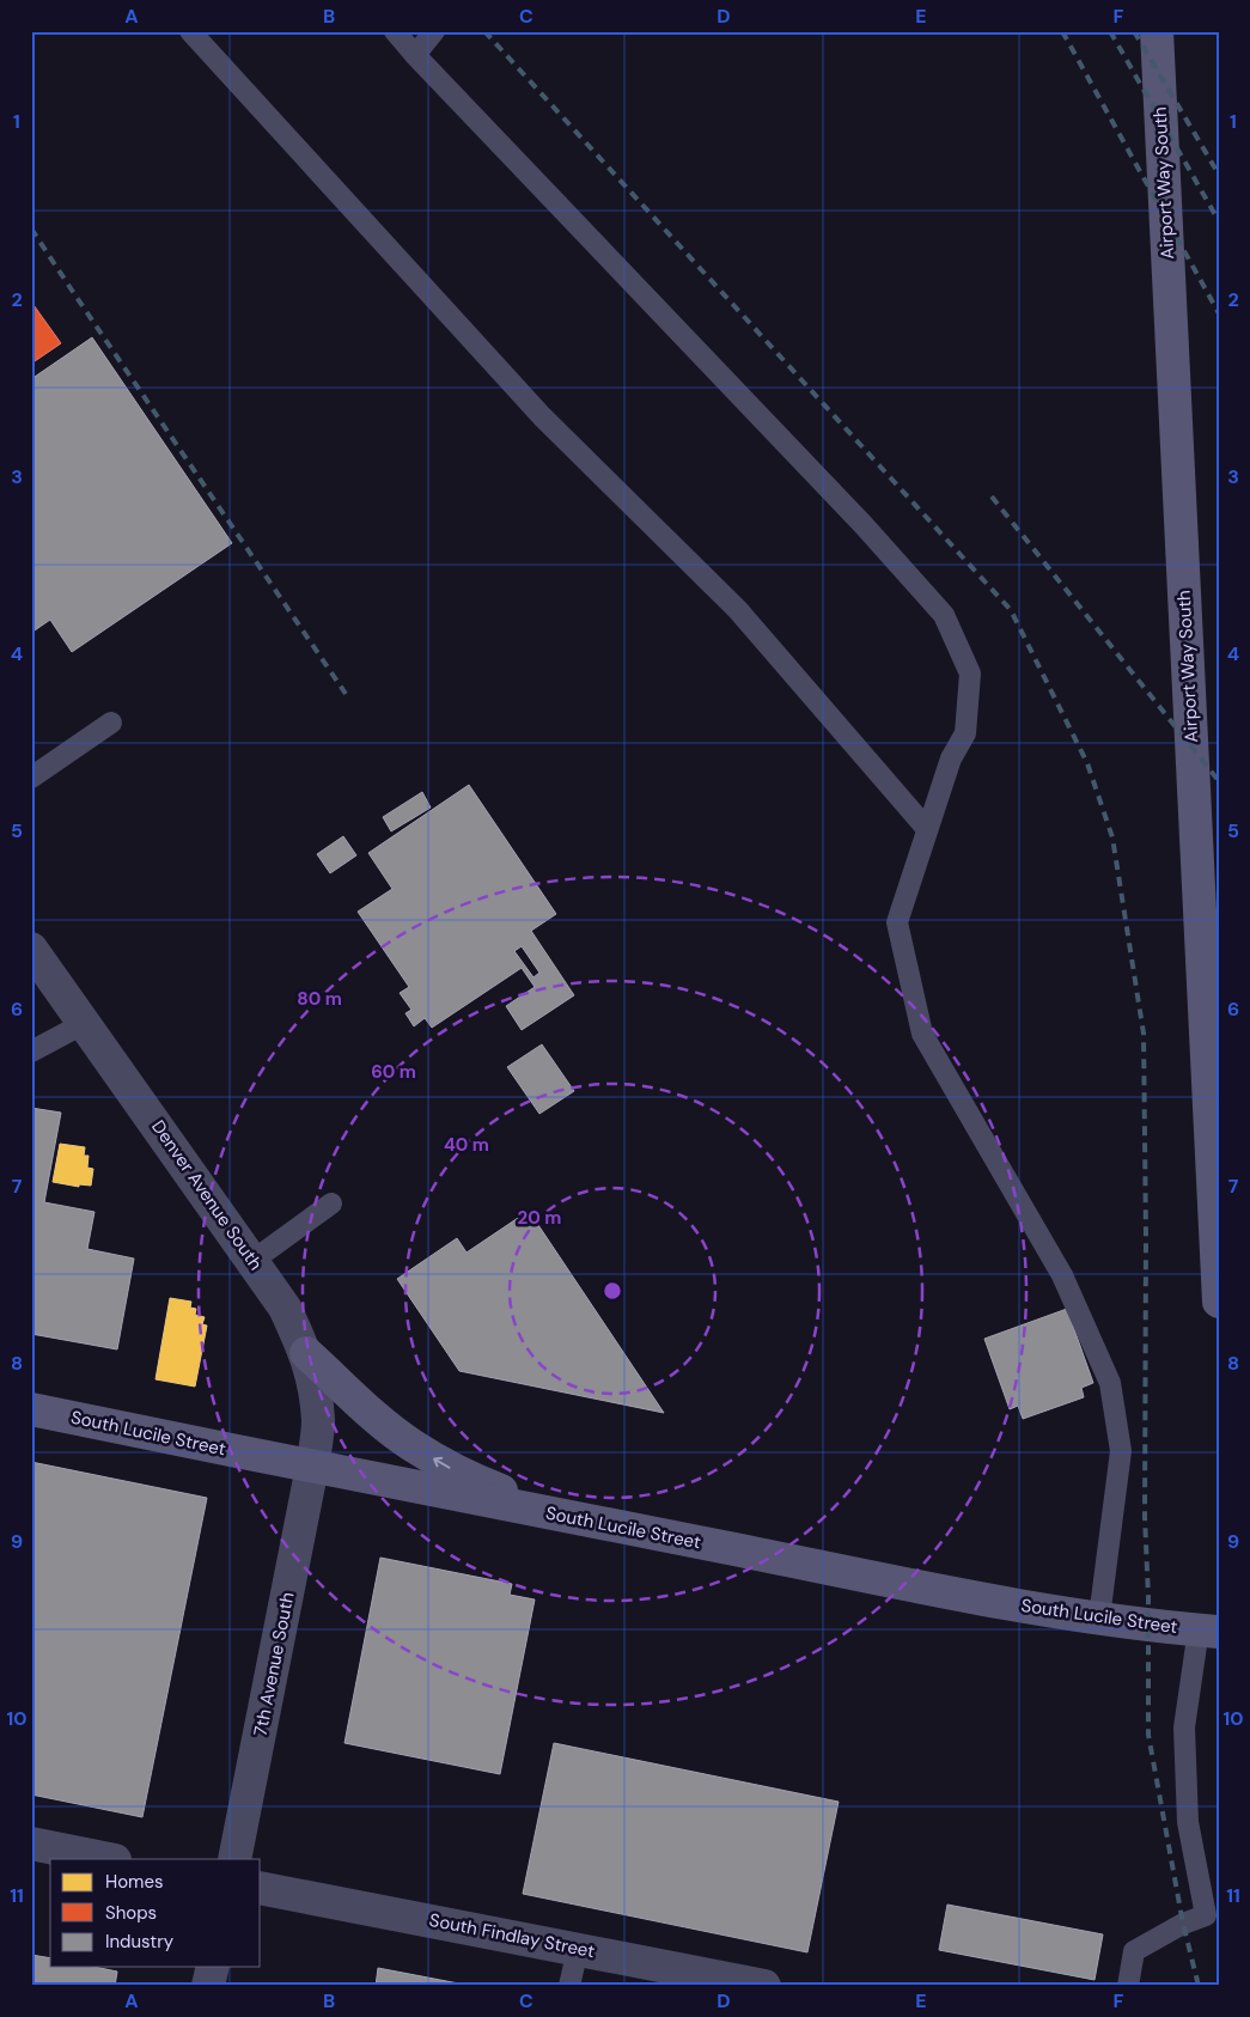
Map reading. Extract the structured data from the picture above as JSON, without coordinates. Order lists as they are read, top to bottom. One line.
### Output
{"streets":{"street":["Airport Way South","Denver Avenue South","South Lucile Street","7th Avenue South","South Findlay Street"]},"crossings":[["Denver Avenue South","South Lucile Street"],["Denver Avenue South","7th Avenue South"],["South Lucile Street","7th Avenue South"]],"legend":["Homes","Shops","Industry"],"grid":{"columns":["A","B","C","D","E","F"],"rows":["1","2","3","4","5","6","7","8","9","10","11"]},"rings":["80 m","60 m","40 m","20 m"]}
